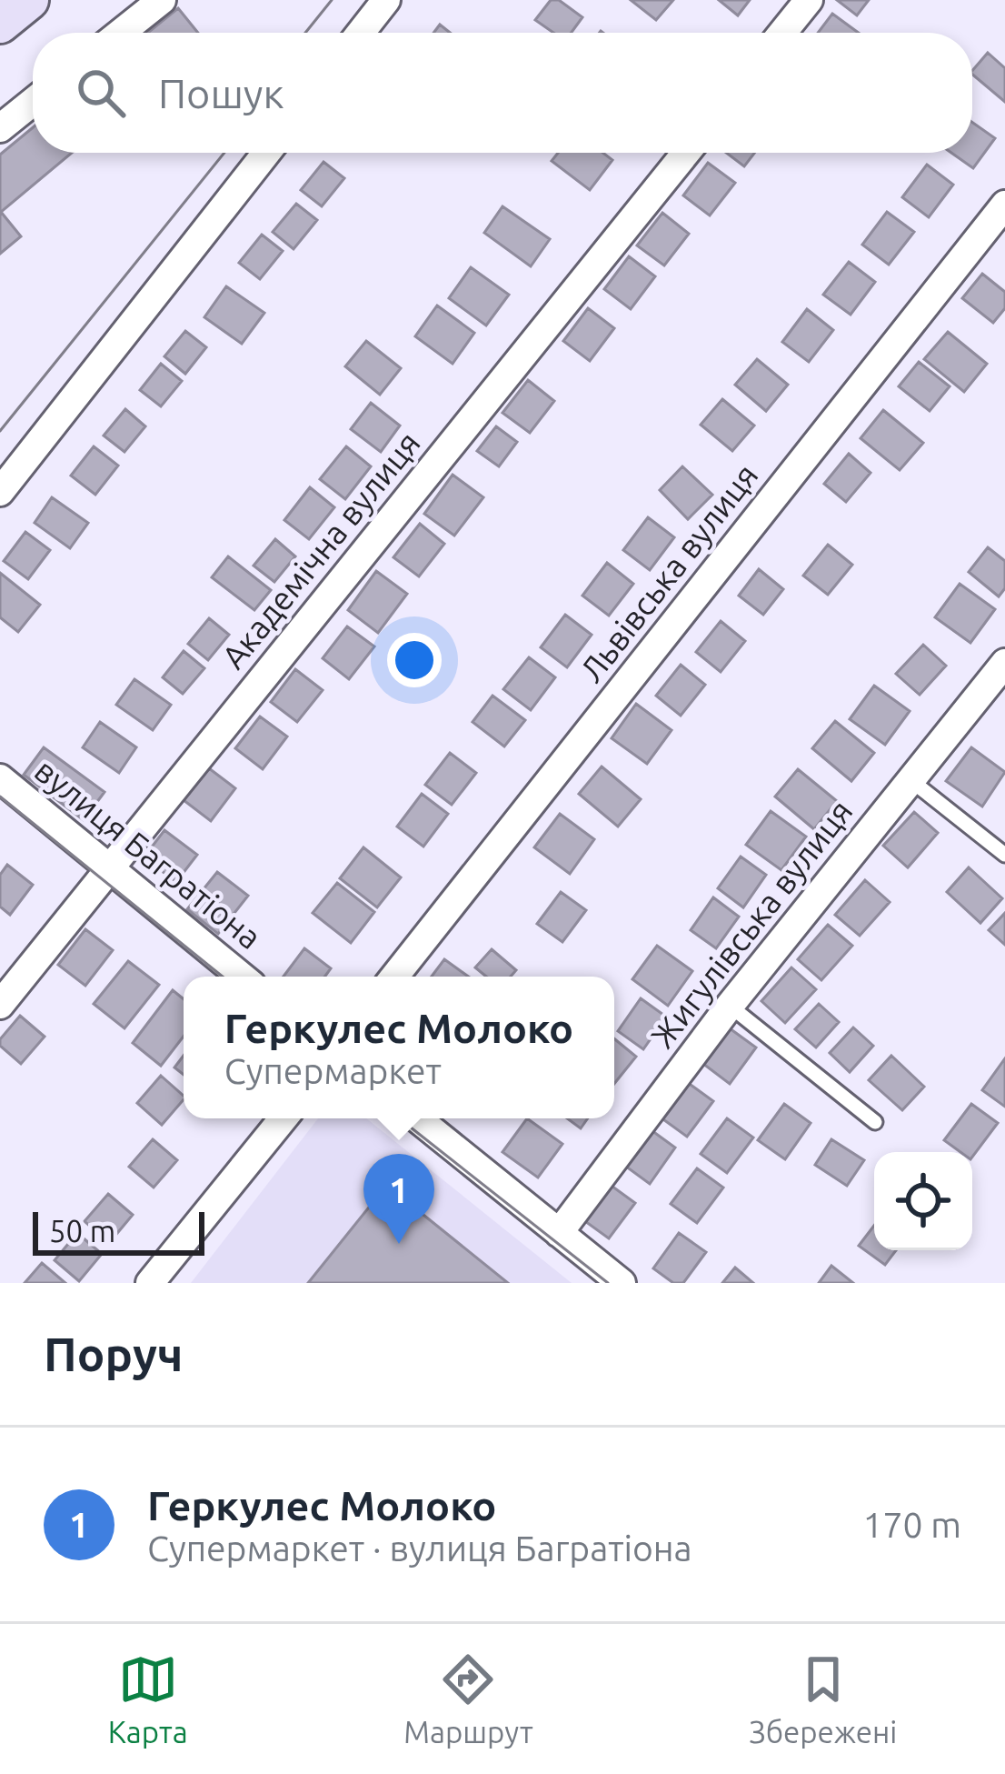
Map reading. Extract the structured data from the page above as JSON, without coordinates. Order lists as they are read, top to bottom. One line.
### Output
{"streets":{"street":["Академічна вулиця","Львівська вулиця","вулиця Багратіона","Жигулівська вулиця"]},"crossings":[["Академічна вулиця","вулиця Багратіона"]],"scale_bar":"50 m","page":{"search":"Пошук","popup":["Геркулес Молоко","Супермаркет"],"pins":"1","scale":"50 m","heading":"Поруч","list":[{"mark":"1","name":"Геркулес Молоко","note":"Супермаркет · вулиця Багратіона","value":"170 m"}],"nav":["Карта","Маршрут","Збережені"]}}
